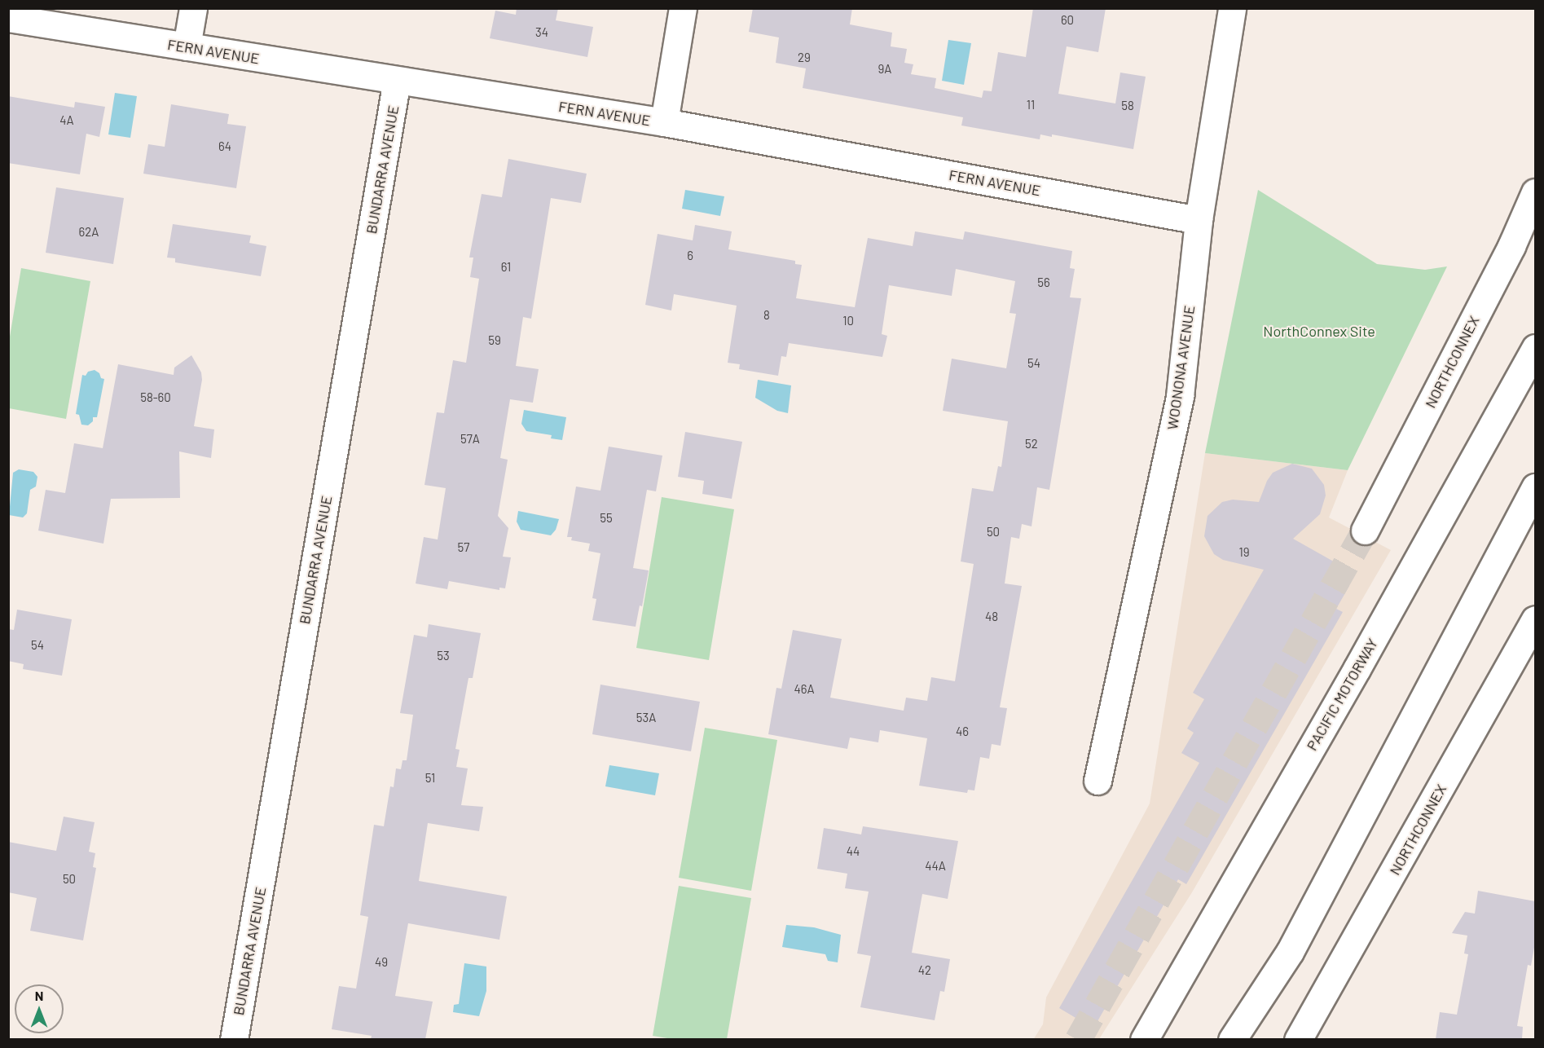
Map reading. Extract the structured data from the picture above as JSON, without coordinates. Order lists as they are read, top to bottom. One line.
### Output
{"streets":{"main road":["FERN AVENUE","BUNDARRA AVENUE","NORTHCONNEX","WOONONA AVENUE","PACIFIC MOTORWAY"]},"crossings":[["FERN AVENUE","BUNDARRA AVENUE"],["FERN AVENUE","WOONONA AVENUE"]],"parks":["NorthConnex Site"],"house_numbers":["60","34","29","9A","11","58","4A","64","62A","6","61","56","8","10","59","54","58-60","57A","52","55","50","57","19","48","54","53","46A","53A","46","51","44","44A","50","49","42"],"north":"top"}
